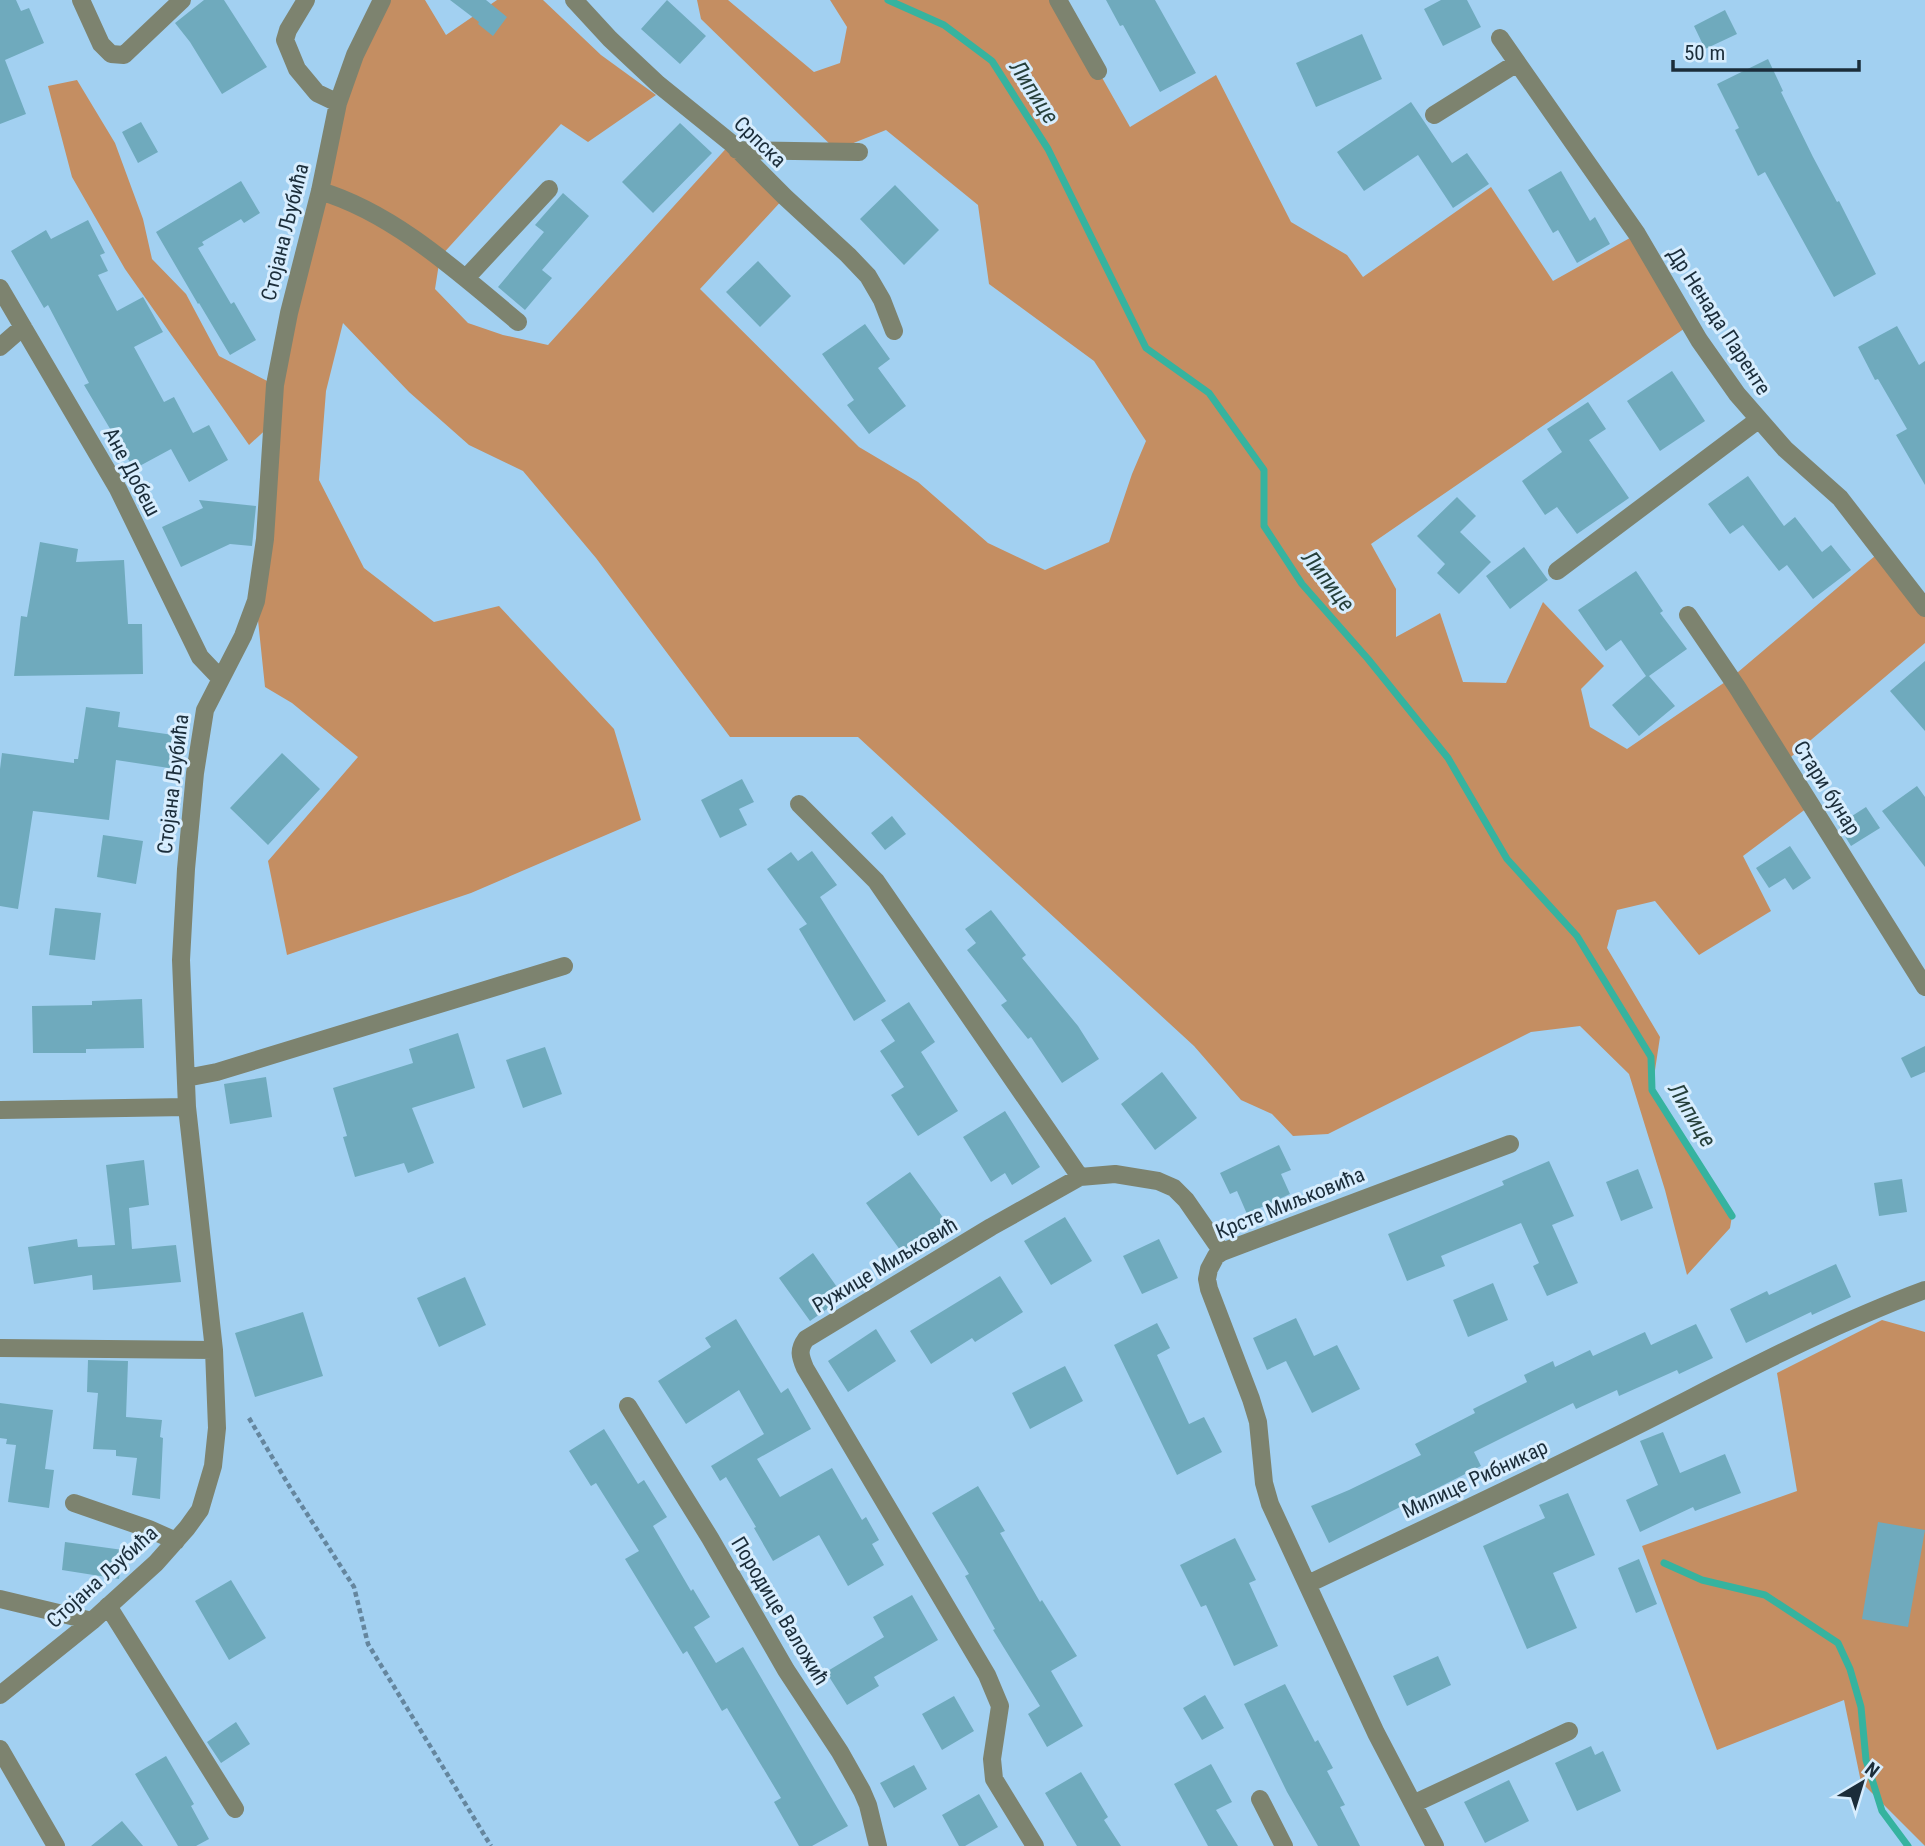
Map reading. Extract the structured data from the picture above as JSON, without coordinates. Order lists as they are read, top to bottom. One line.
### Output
{"streets":{"street":["Српска","Стојана Љубића","Др Ненада Паренте","Ане Добеш","Стари бунар","Крсте Миљковића","Ружице Миљковић","Милице Рибникар","Породице Валожић"]},"crossings":[["Стојана Љубића","Ане Добеш"],["Крсте Миљковића","Милице Рибникар"]],"water":["Липице"],"scale_bar":"50 m","north":"top right"}
